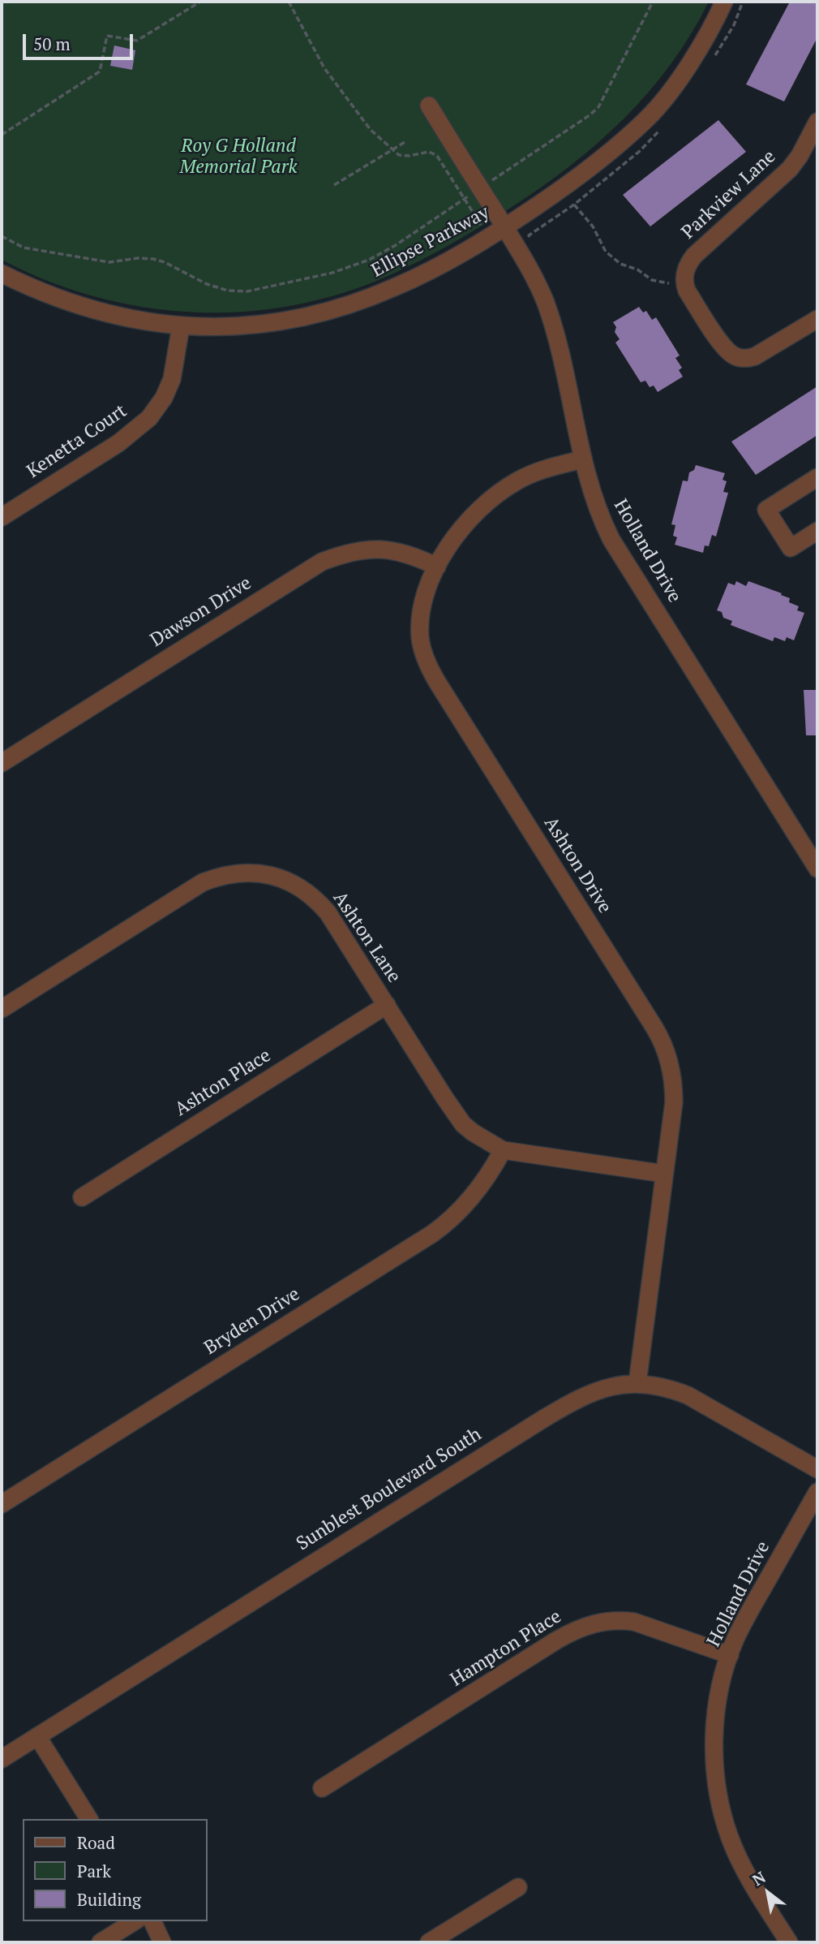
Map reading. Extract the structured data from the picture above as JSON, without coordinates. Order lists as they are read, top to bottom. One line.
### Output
{"streets":{"street":["Parkview Lane","Ellipse Parkway","Kenetta Court","Holland Drive","Dawson Drive","Ashton Drive","Ashton Lane","Ashton Place","Bryden Drive","Sunblest Boulevard South","Hampton Place"]},"crossings":[["Ellipse Parkway","Kenetta Court"],["Ellipse Parkway","Holland Drive"],["Holland Drive","Ashton Drive"],["Holland Drive","Hampton Place"],["Dawson Drive","Ashton Drive"],["Ashton Drive","Ashton Lane"],["Ashton Drive","Sunblest Boulevard South"],["Ashton Lane","Ashton Place"],["Ashton Lane","Bryden Drive"]],"parks":["Roy G Holland Memorial Park"],"legend":["Road","Park","Building"],"scale_bar":"50 m","north":"top left"}
